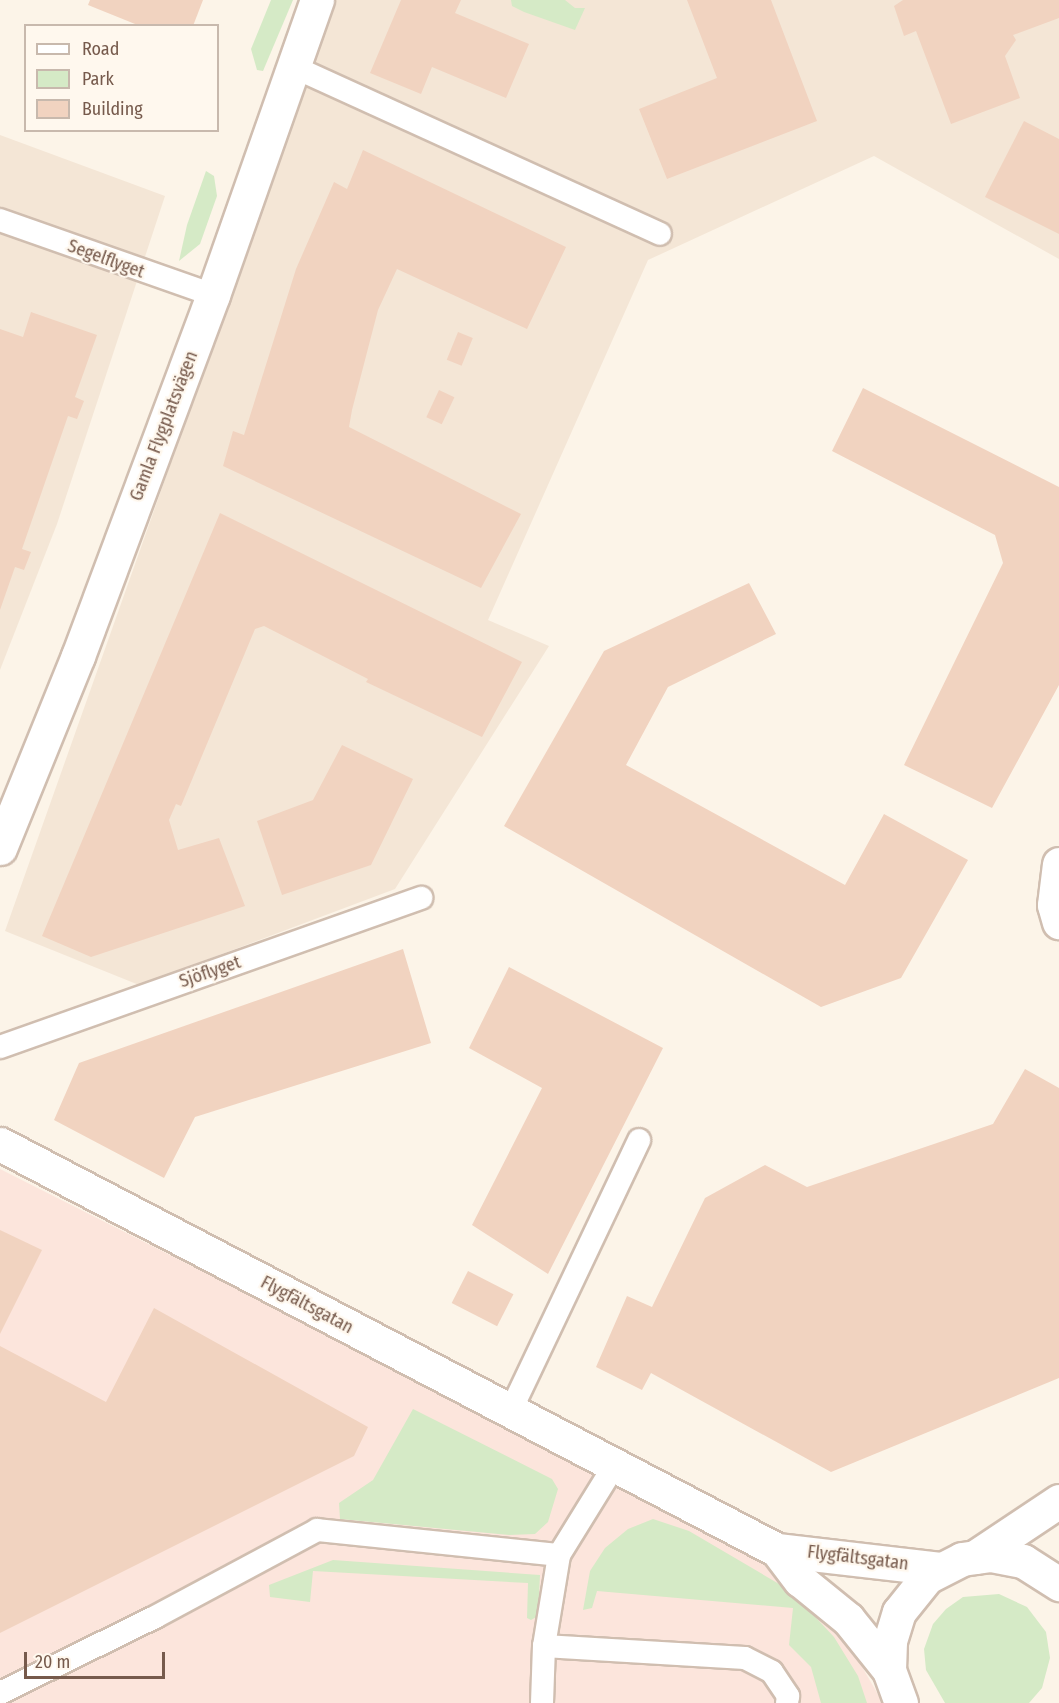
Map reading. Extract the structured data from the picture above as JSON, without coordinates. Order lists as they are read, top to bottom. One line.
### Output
{"streets":{"street":["Gamla Flygplatsvägen","Flygfältsgatan"],"lane":["Segelflyget","Sjöflyget"]},"crossings":[["Segelflyget","Gamla Flygplatsvägen"]],"legend":["Road","Park","Building"],"scale_bar":"20 m"}
